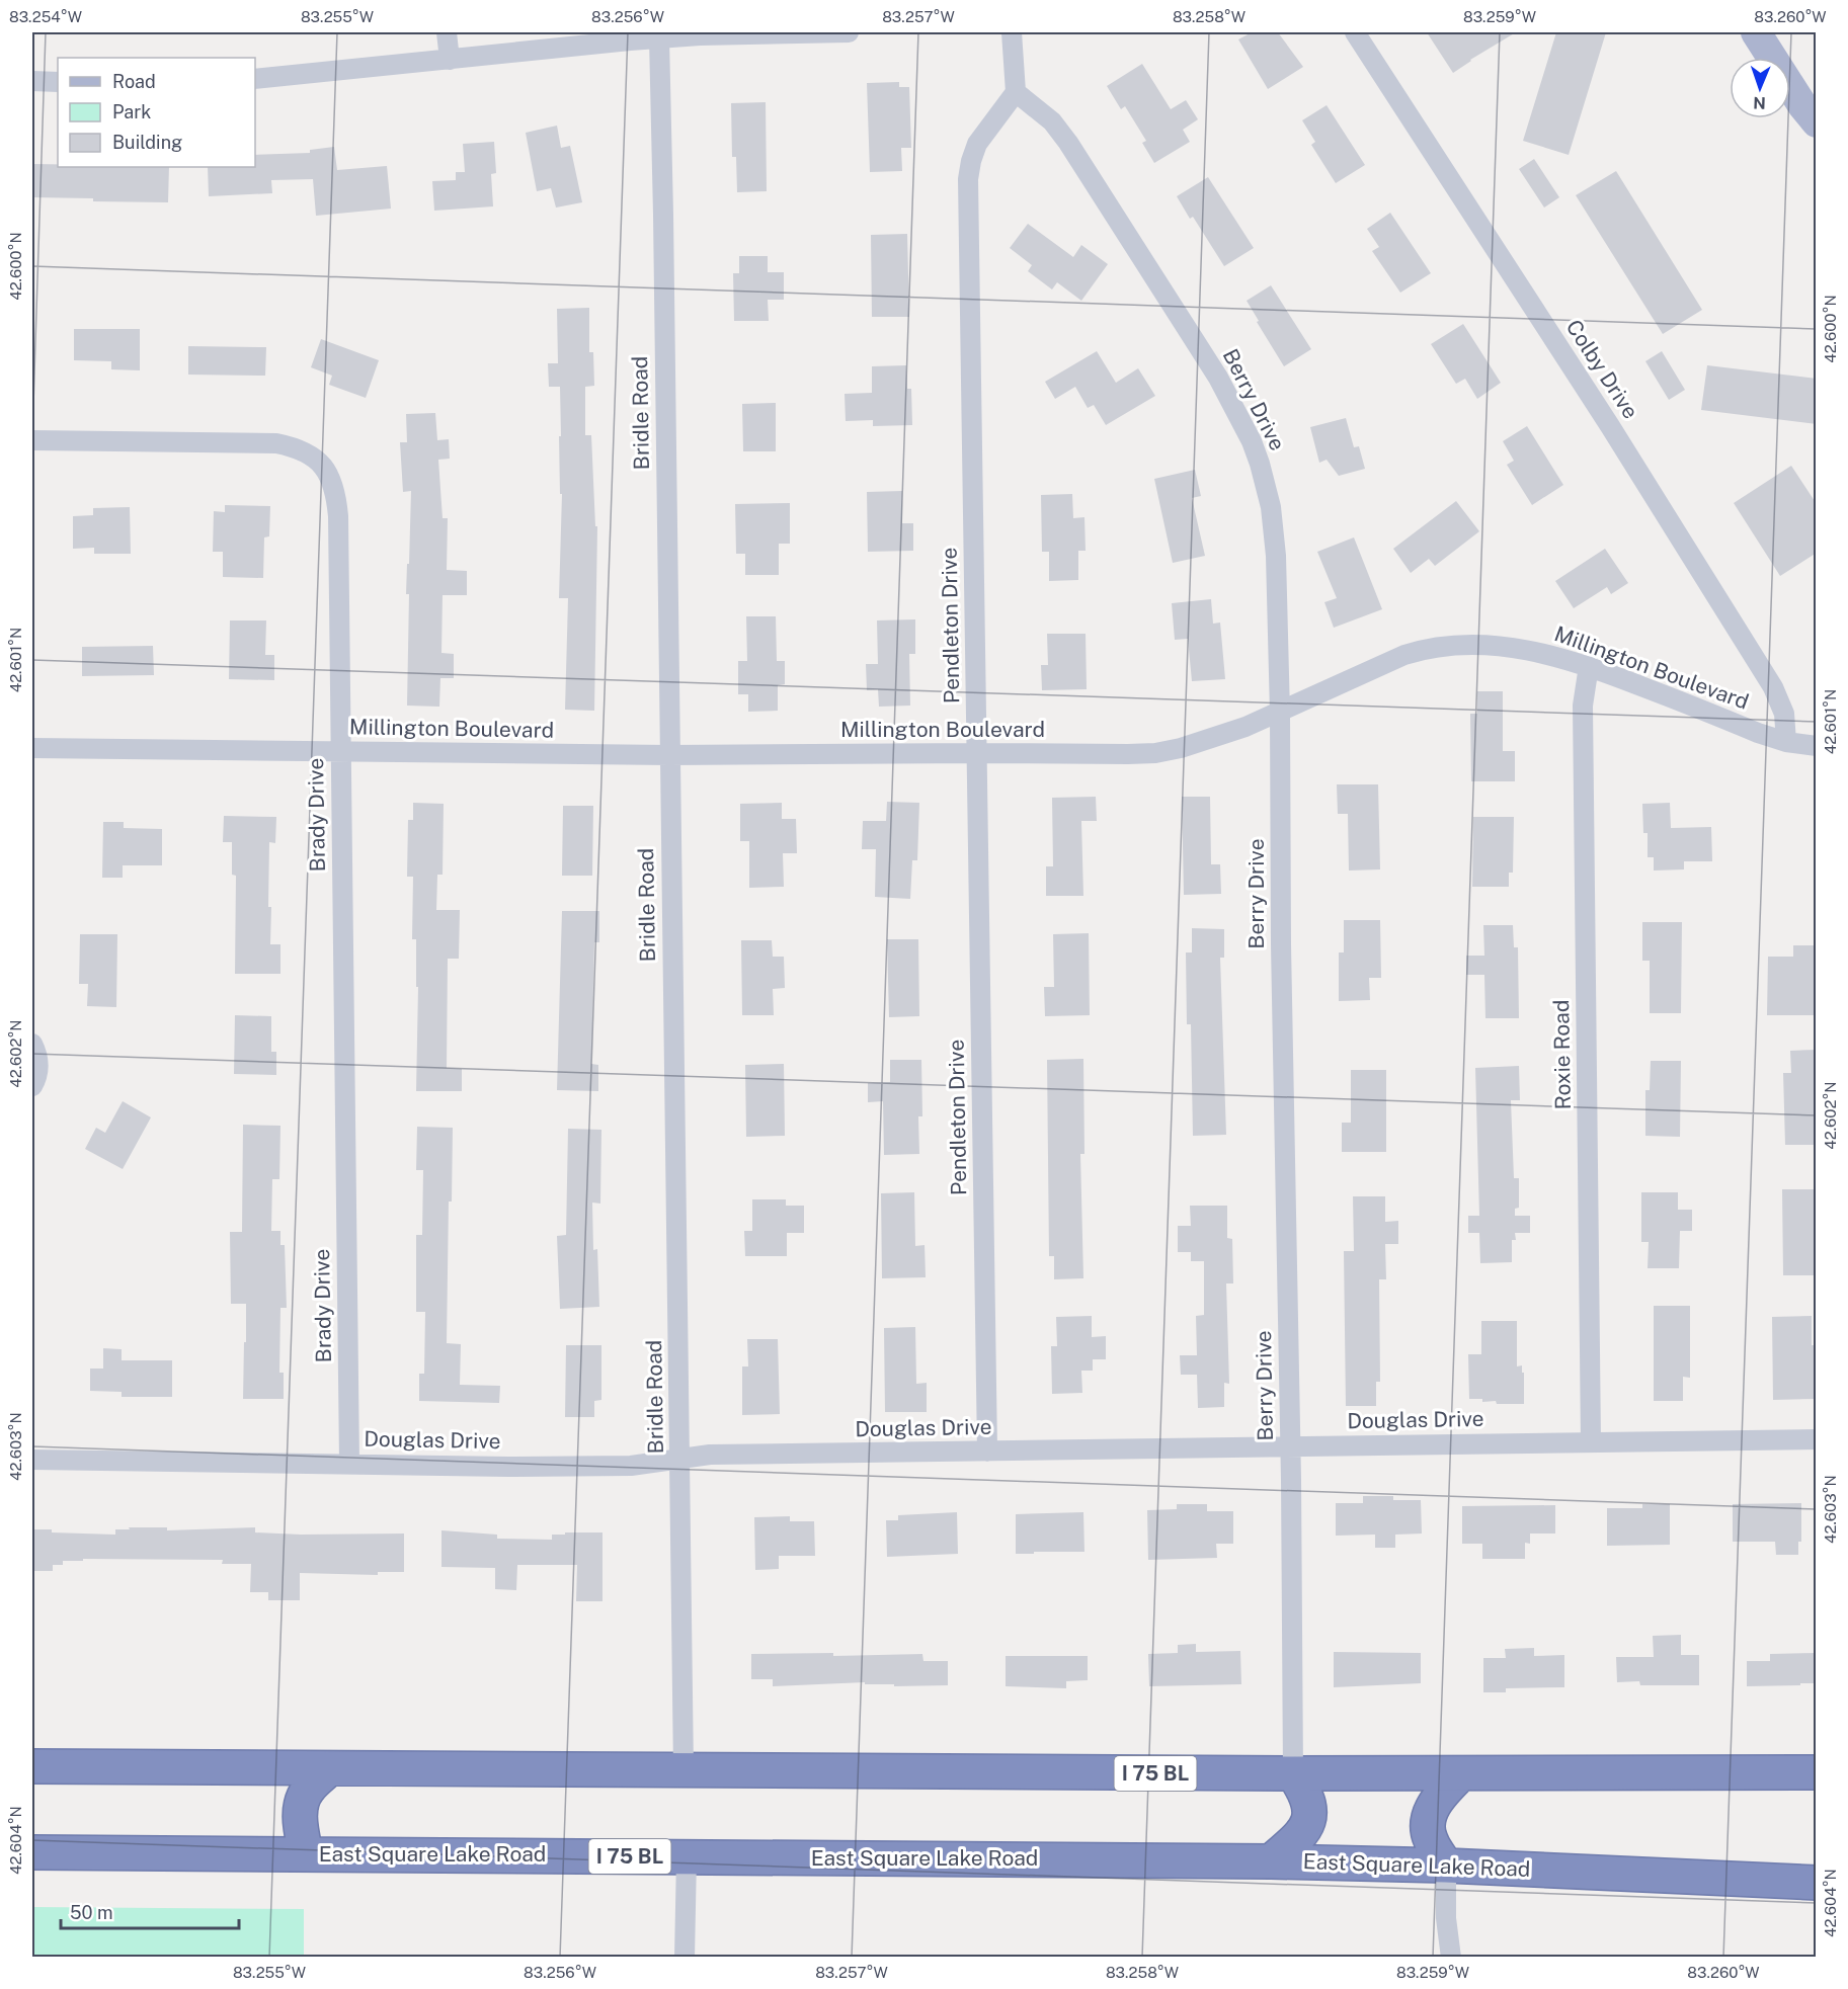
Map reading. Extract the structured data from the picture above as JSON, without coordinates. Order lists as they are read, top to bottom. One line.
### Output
{"streets":{"highway":["I 75 BL","East Square Lake Road"],"street":["Colby Drive","Berry Drive","Bridle Road","Pendleton Drive","Millington Boulevard","Brady Drive","Roxie Road","Douglas Drive"]},"crossings":[["Colby Drive","Millington Boulevard"],["Berry Drive","Pendleton Drive"],["Berry Drive","Millington Boulevard"],["Berry Drive","Douglas Drive"],["Berry Drive","I 75 BL"],["Bridle Road","Millington Boulevard"],["Bridle Road","Douglas Drive"],["Bridle Road","I 75 BL"],["Pendleton Drive","Millington Boulevard"],["Pendleton Drive","Douglas Drive"],["Millington Boulevard","Brady Drive"],["Millington Boulevard","Roxie Road"],["Brady Drive","Douglas Drive"],["Roxie Road","Douglas Drive"]],"legend":["Road","Park","Building"],"scale_bar":"50 m","north":"bottom","coordinates":["83.254°W","83.255°W","83.256°W","83.257°W","83.258°W","83.259°W","83.260°W","42.600°N","42.601°N","42.602°N","42.603°N","42.604°N"]}
